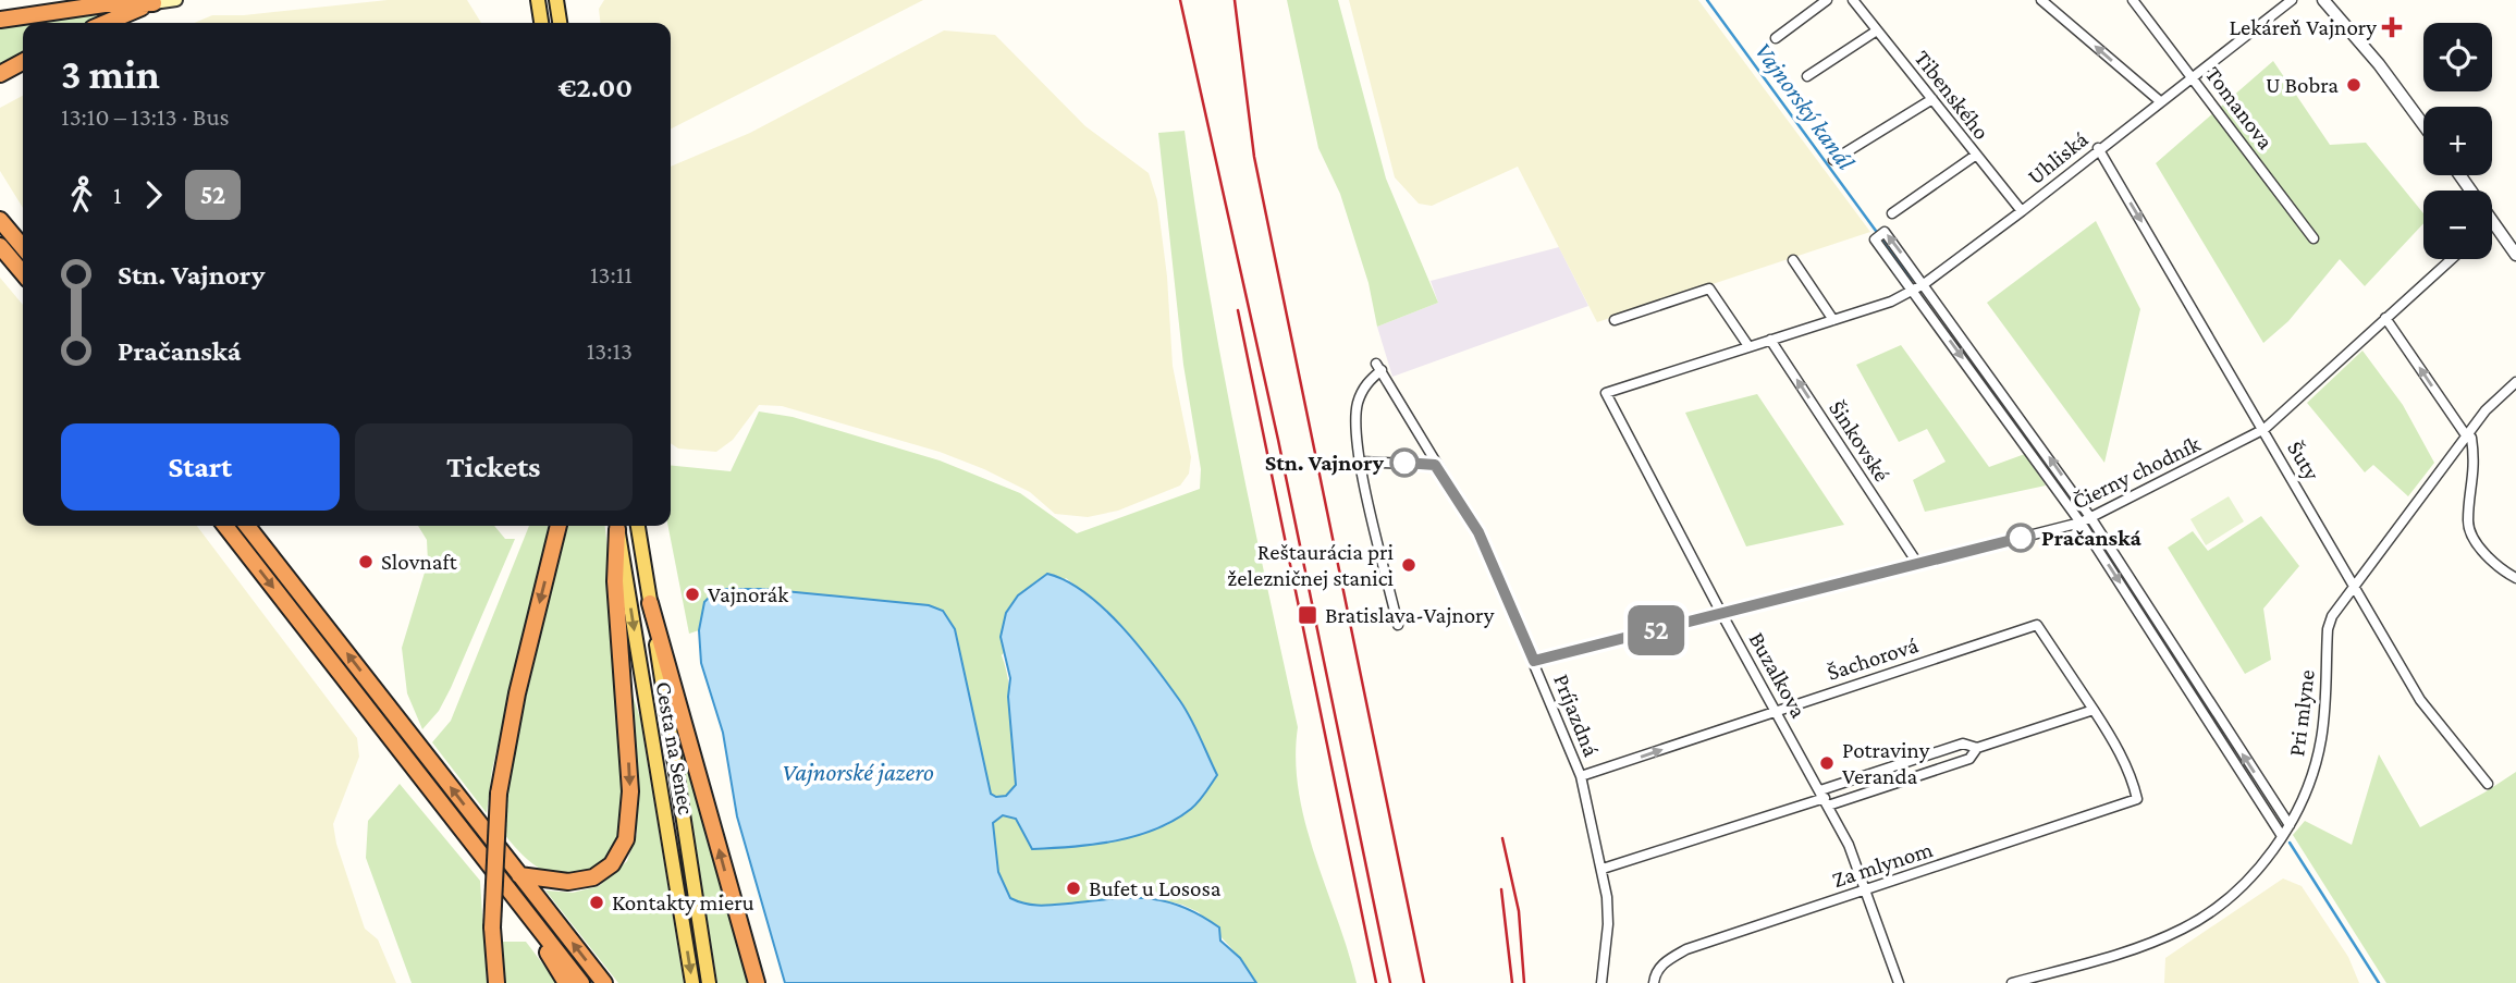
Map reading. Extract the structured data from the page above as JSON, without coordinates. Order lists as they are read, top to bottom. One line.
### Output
{"streets":{"main road":["Cesta na Senec"],"street":["Tibenského","Tomanova","Uhliská","Šinkovské","Šuty","Čierny chodník","Šachorová","Buzalkova","Pri mlyne","Príjazdná","Za mlynom"]},"crossings":[["Tibenského","Uhliská"],["Tomanova","Uhliská"],["Uhliská","Šinkovské"],["Uhliská","Šuty"],["Uhliská","Buzalkova"],["Šinkovské","Čierny chodník"],["Šuty","Čierny chodník"],["Šuty","Pri mlyne"],["Čierny chodník","Buzalkova"],["Čierny chodník","Príjazdná"],["Šachorová","Buzalkova"],["Šachorová","Príjazdná"],["Šachorová","Za mlynom"],["Buzalkova","Za mlynom"]],"one_way":["Šinkovské","Šuty","Šachorová"],"water":["Vajnorský kanál","Vajnorské jazero"],"places":{"health":["Lekáreň Vajnory"],"other":["U Bobra","Stn. Vajnory","Pračanská","Slovnaft","Reštaurácia pri železničnej stanici","Vajnorák","Potraviny Veranda","Bufet u Lososa","Kontakty mieru"],"transit":["Bratislava-Vajnory"]},"lines":["bus line 52"],"page":{"on_map":"52","map_buttons":["+","−"],"heading":["3 min","13:10 – 13:13 · Bus","€2.00"],"legs":["1","52"],"list":[{"name":"Stn. Vajnory","value":"13:11"},{"name":"Pračanská","value":"13:13"}],"buttons":["Start","Tickets"]}}
